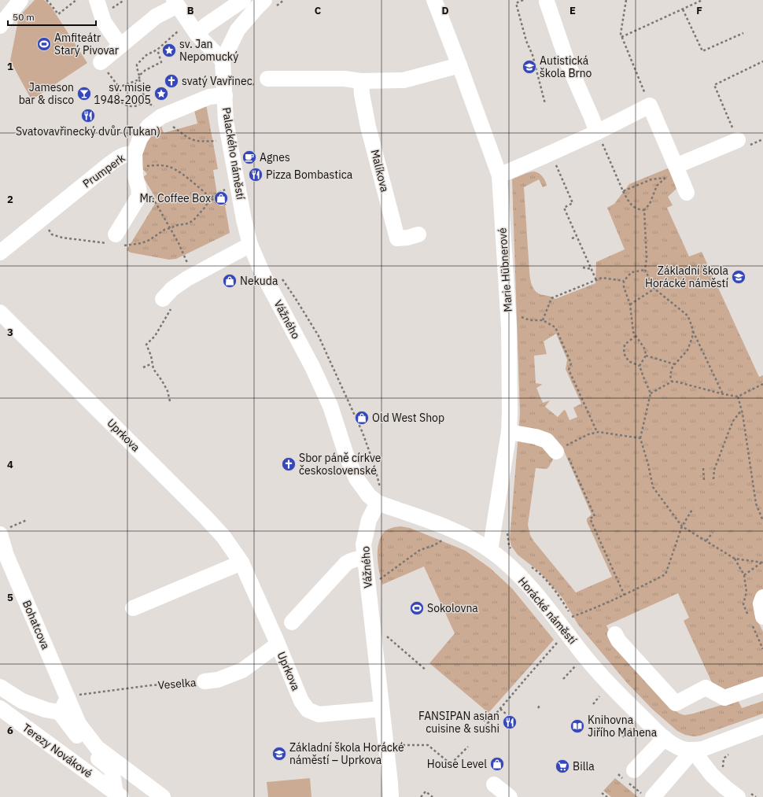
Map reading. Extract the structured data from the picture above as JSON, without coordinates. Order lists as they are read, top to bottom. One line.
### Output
{"streets":{"street":["Palackého náměstí","Prumperk","Malíkova","Marie Hübnerové","Vážného","Uprkova","Horácké náměstí","Bohatcova","Veselka","Terezy Novákové"]},"crossings":[["Palackého náměstí","Prumperk"],["Palackého náměstí","Vážného"],["Marie Hübnerové","Horácké náměstí"],["Vážného","Uprkova"],["Vážného","Horácké náměstí"],["Uprkova","Veselka"],["Bohatcova","Veselka"]],"places":{"sports":["Amfiteátr Starý Pivovar","Sokolovna"],"place":["sv. Jan Nepomucký","sv. misie 1948-2005"],"school or university":["Autistická škola Brno","Základní škola Horácké náměstí","Základní škola Horácké náměstí – Uprkova"],"church":["svatý Vavřinec","Sbor páně církve československé"],"bar":["Jameson bar & disco"],"restaurant":["Svatovavřinecký dvůr (Tukan)","Pizza Bombastica","FANSIPAN asian cuisine & sushi"],"cafe":["Agnes"],"shop":["Mr. Coffee Box","Nekuda","Old West Shop","House Level"],"library":["Knihovna Jiřího Mahena"],"supermarket":["Billa"]},"scale_bar":"50 m","grid":{"columns":["B","C","D","E","F"],"rows":["1","2","3","4","5","6"]}}
